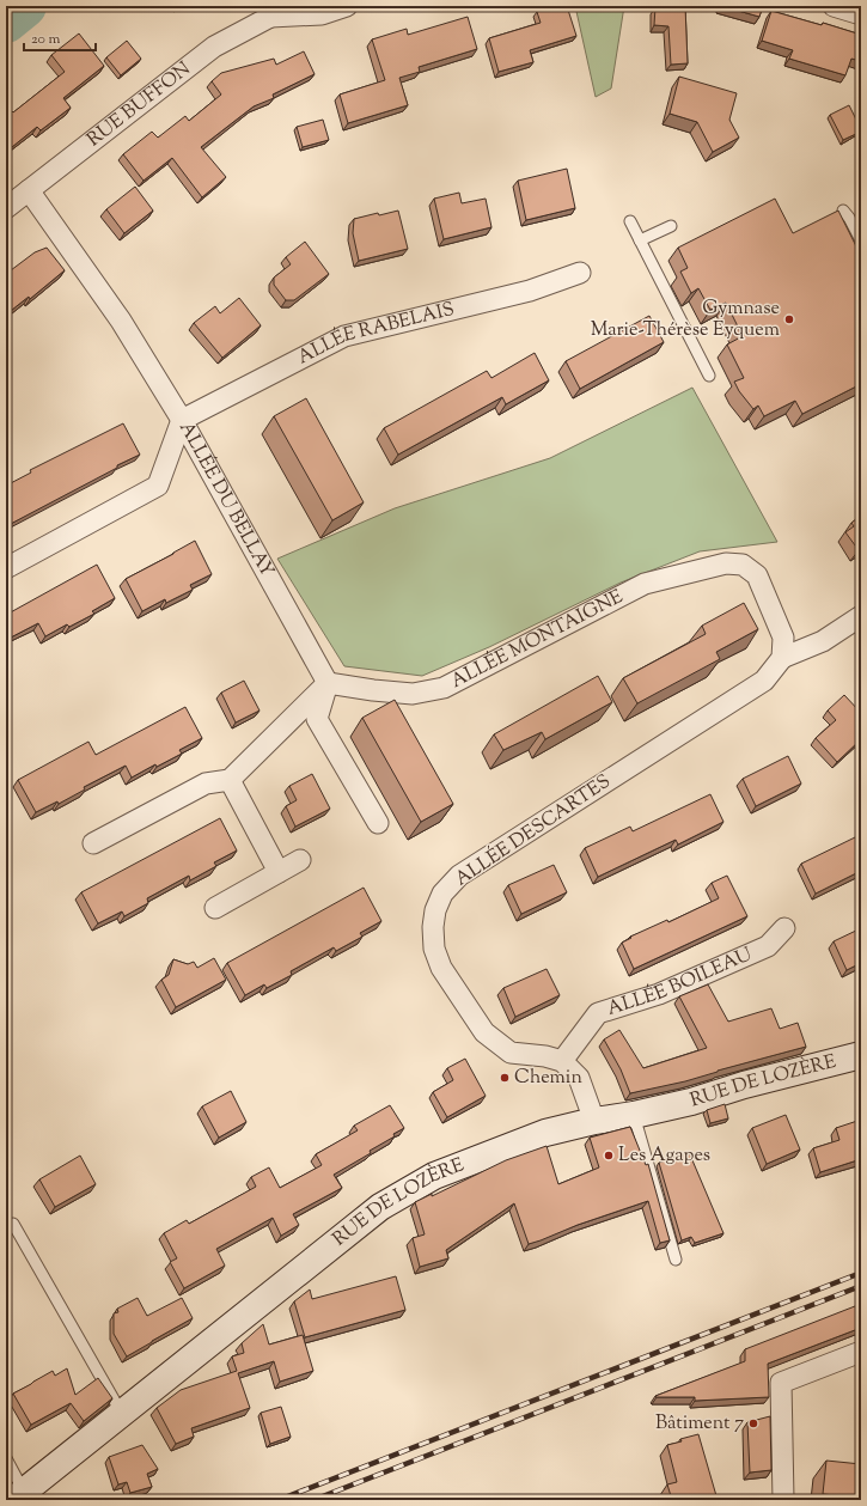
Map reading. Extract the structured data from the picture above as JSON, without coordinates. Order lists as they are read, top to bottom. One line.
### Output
{"streets":{"street":["RUE BUFFON","ALLÉE RABELAIS","ALLÉE DU BELLAY","ALLÉE MONTAIGNE","ALLÉE DESCARTES","ALLÉE BOILEAU","RUE DE LOZÈRE"]},"crossings":[["RUE BUFFON","ALLÉE DU BELLAY"],["ALLÉE RABELAIS","ALLÉE DU BELLAY"],["ALLÉE DU BELLAY","ALLÉE MONTAIGNE"],["ALLÉE MONTAIGNE","ALLÉE DESCARTES"],["ALLÉE DESCARTES","ALLÉE BOILEAU"]],"places":["Gymnase Marie-Thérèse Eyquem","Chemin","Les Agapes","Bâtiment 7"],"scale_bar":"20 m"}
